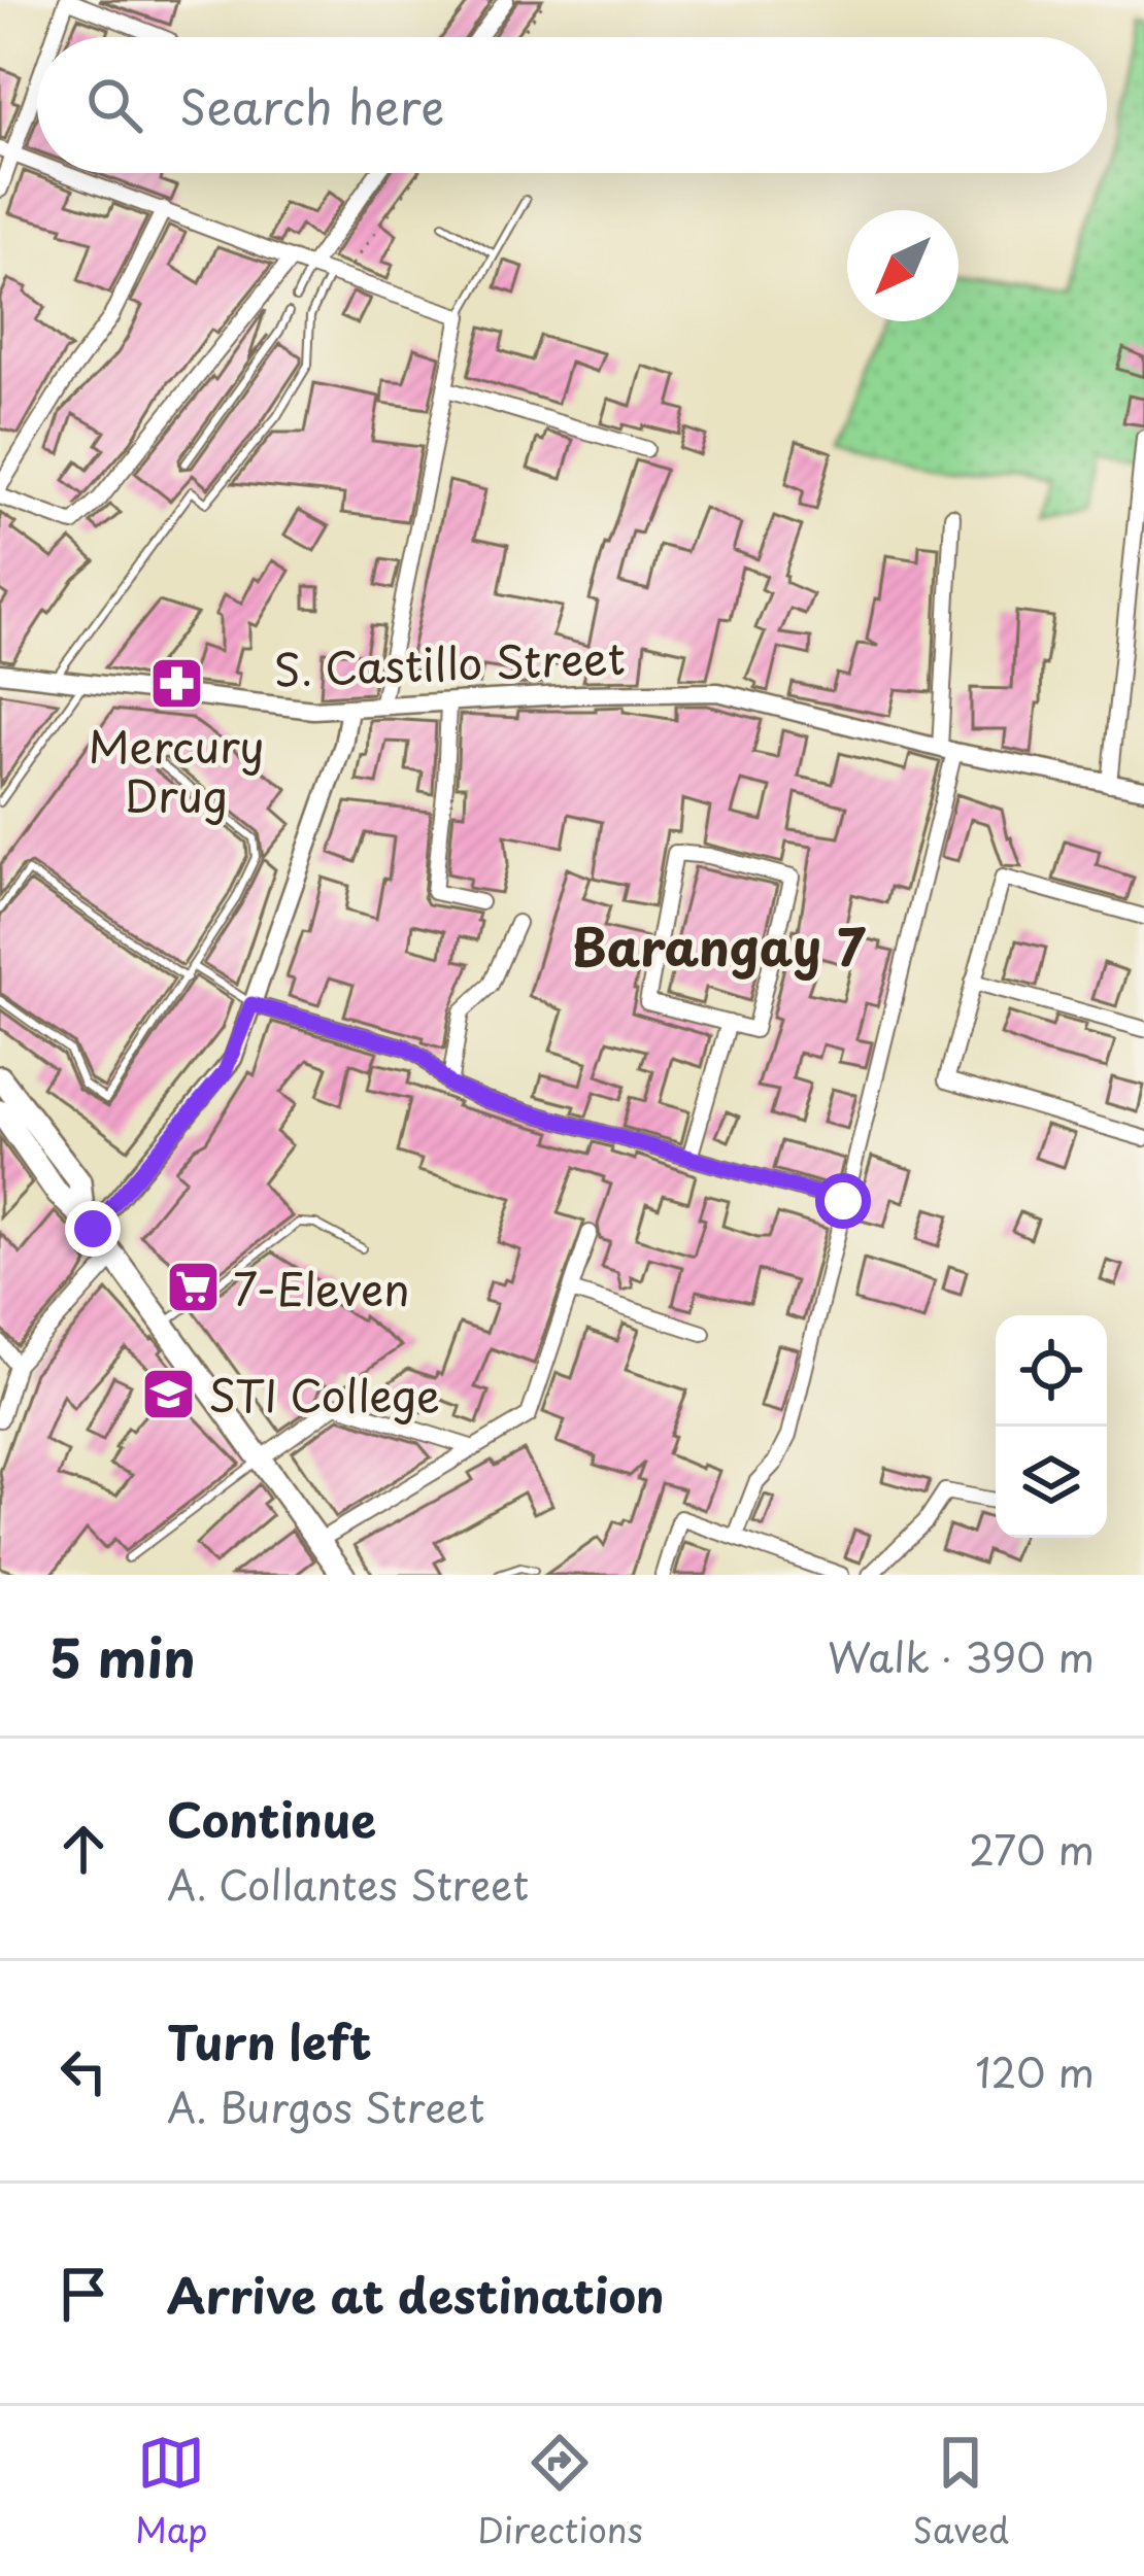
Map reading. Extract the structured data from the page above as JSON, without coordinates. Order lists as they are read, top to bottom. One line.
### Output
{"streets":{"street":["S. Castillo Street"]},"districts":["Barangay 7"],"places":{"pharmacy":["Mercury Drug"],"supermarket":["7-Eleven"],"school or university":["STI College"]},"north":"bottom left","page":{"search":"Search here","heading":["5 min","Walk · 390 m"],"list":[["Continue","A. Collantes Street","270 m"],["Turn left","A. Burgos Street","120 m"],"Arrive at destination"],"nav":["Map","Directions","Saved"]}}
